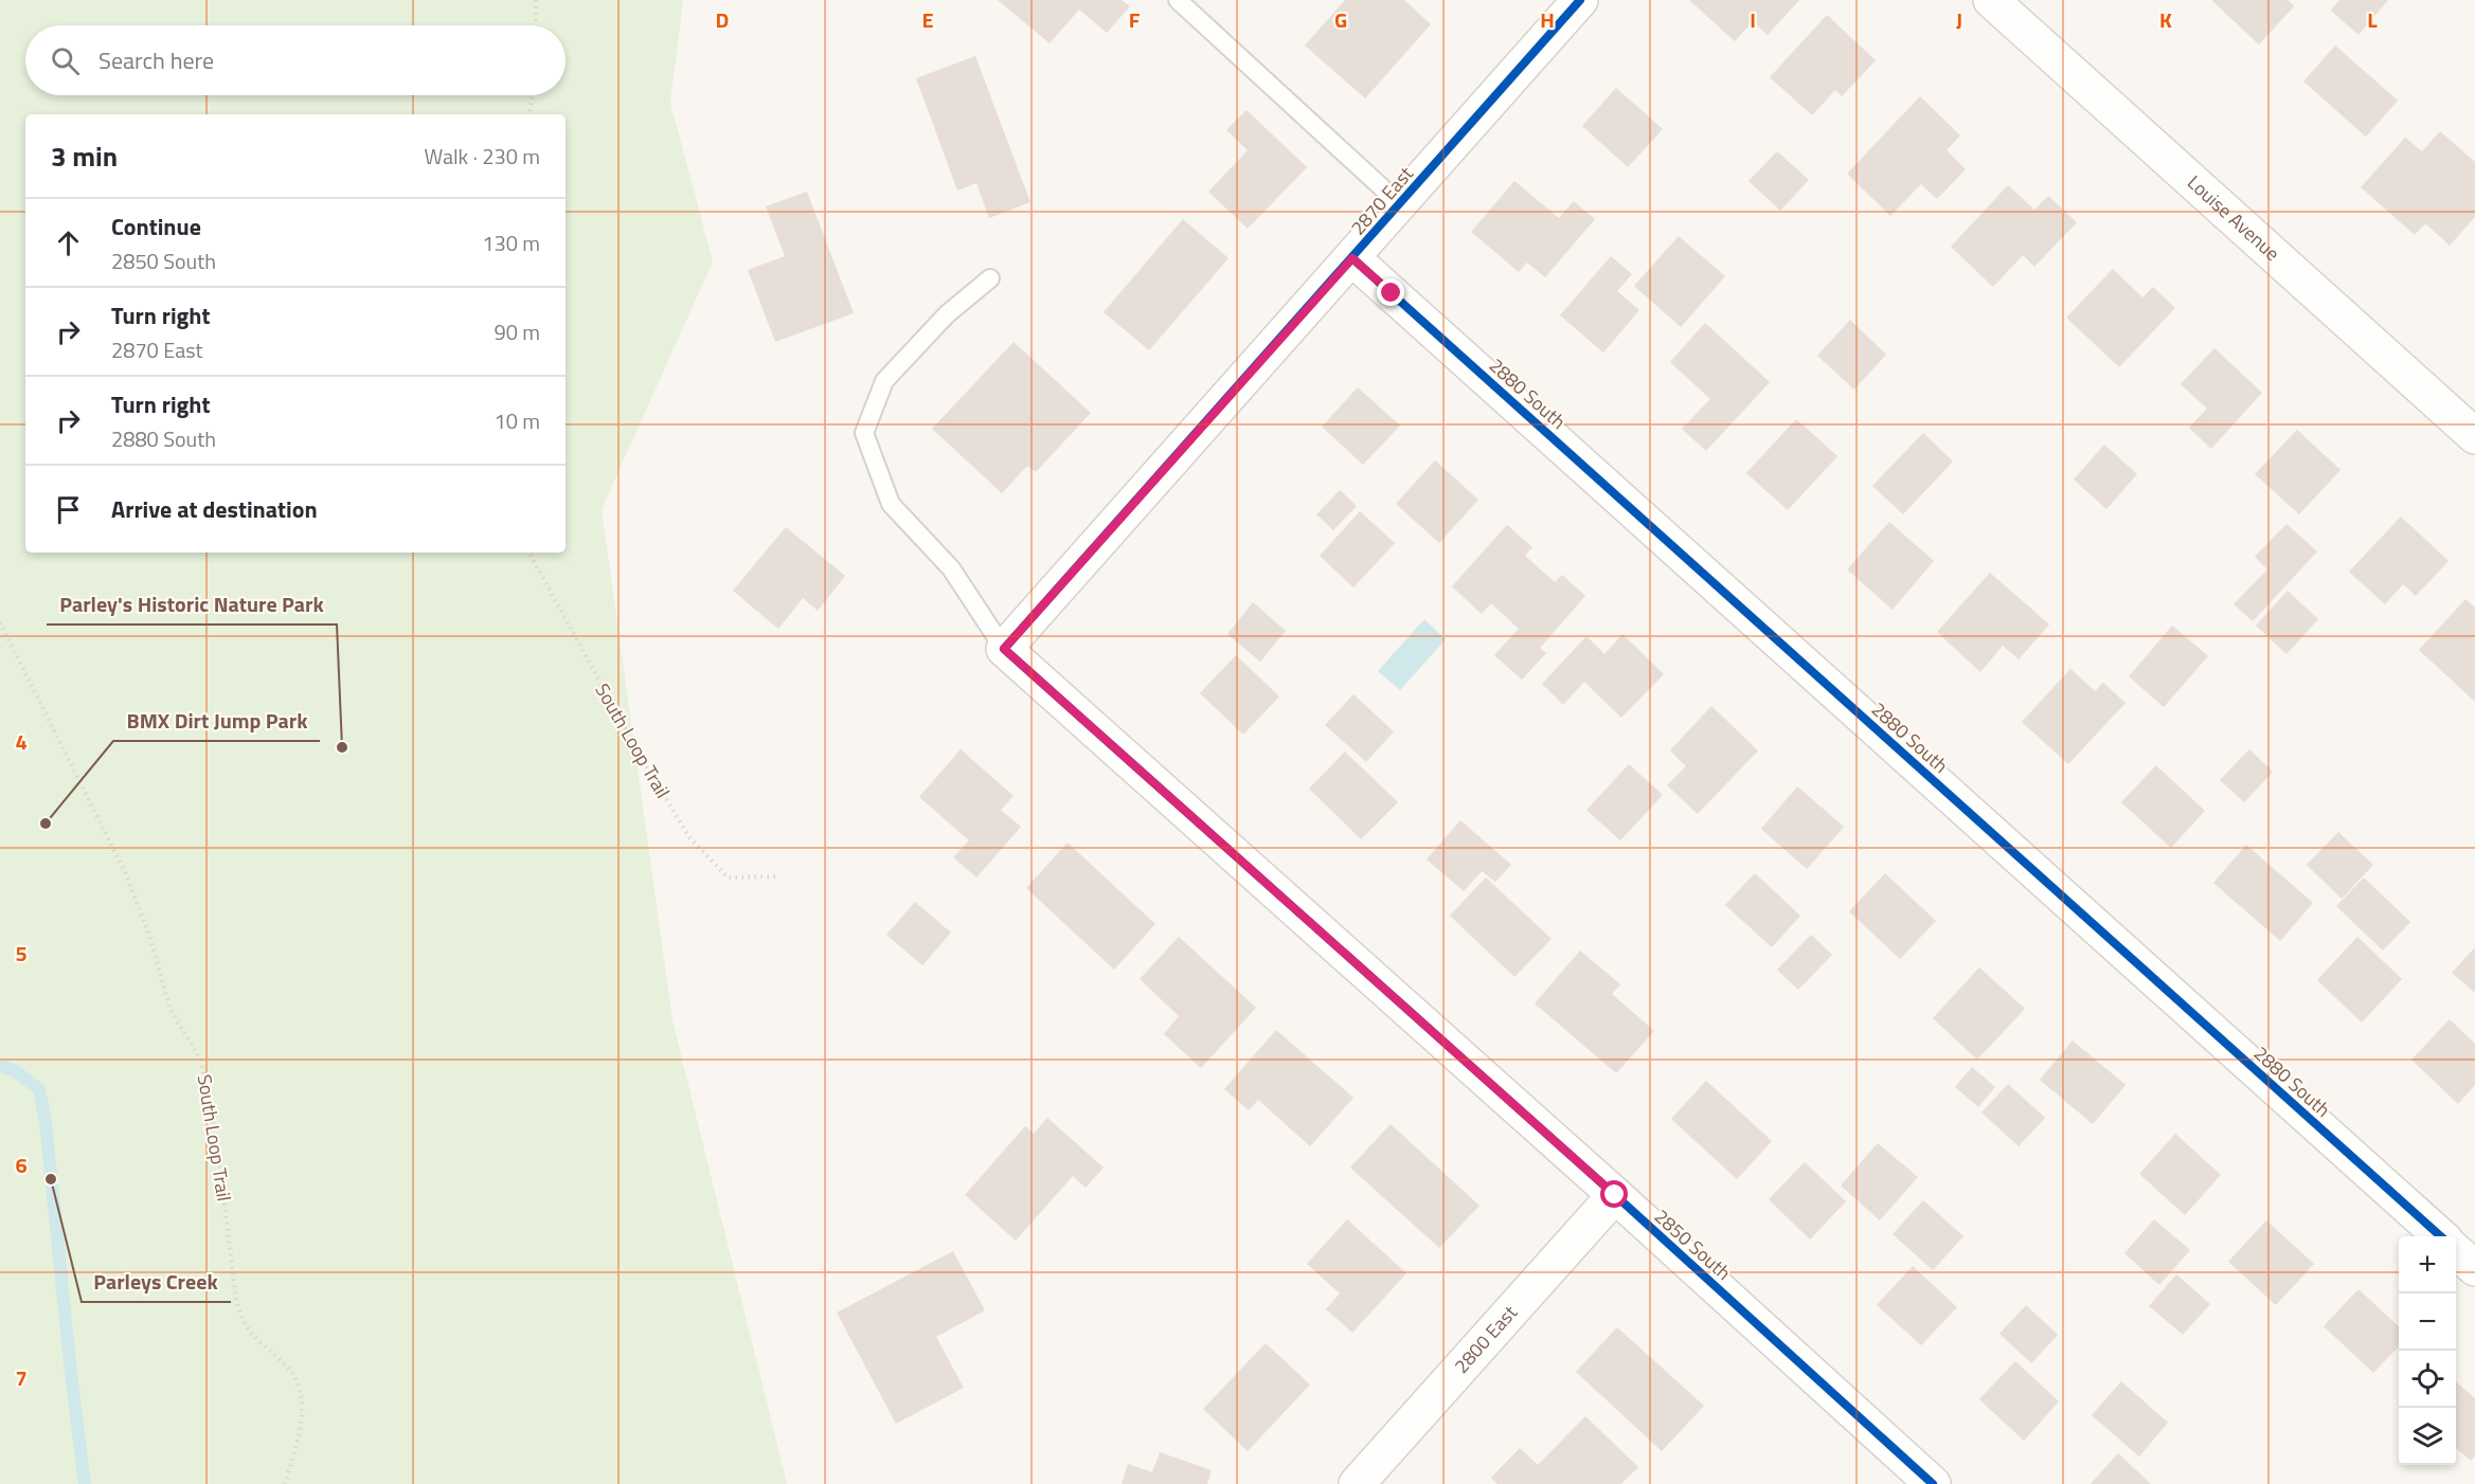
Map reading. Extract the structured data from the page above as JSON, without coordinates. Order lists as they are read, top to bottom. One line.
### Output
{"streets":{"street":["2870 East","Louise Avenue","2880 South","2850 South","2800 East"],"path":["South Loop Trail"]},"crossings":[["2870 East","2880 South"],["2870 East","2850 South"],["2850 South","2800 East"]],"places":["Parley's Historic Nature Park","BMX Dirt Jump Park","Parleys Creek"],"page":{"search":"Search here","heading":["3 min","Walk · 230 m"],"list":[["Continue","2850 South","130 m"],["Turn right","2870 East","90 m"],["Turn right","2880 South","10 m"],"Arrive at destination"],"map_buttons":["+","−"]},"grid":{"columns":["D","E","F","G","H","I","J","K","L"],"rows":["4","5","6","7"]}}
